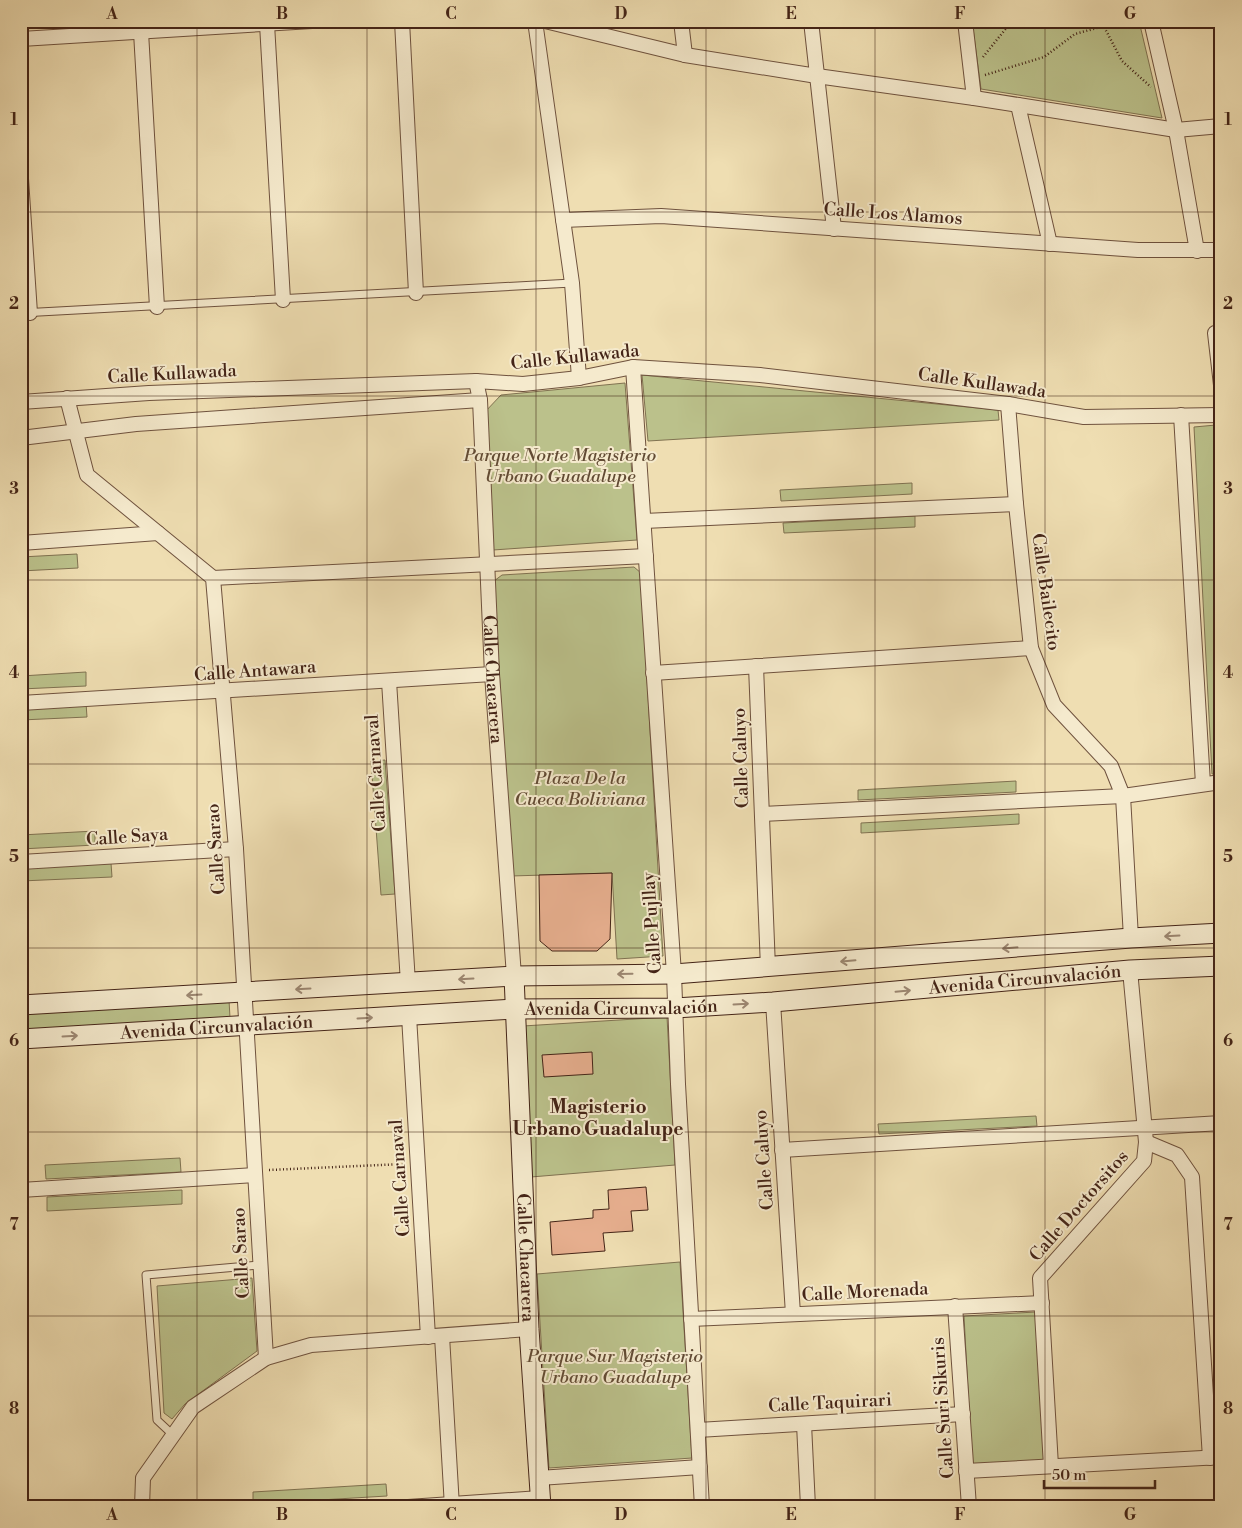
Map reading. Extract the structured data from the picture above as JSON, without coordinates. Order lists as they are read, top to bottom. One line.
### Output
{"streets":{"main road":["Calle Chacarera","Avenida Circunvalación"],"street":["Calle Los Alamos","Calle Kullawada","Calle Bailecito","Calle Antawara","Calle Caluyo","Calle Carnaval","Calle Saya","Calle Sarao","Calle Pujllay","Calle Doctorsitos","Calle Morenada","Calle Taquirari","Calle Suri Sikuris"]},"crossings":[["Calle Kullawada","Calle Bailecito"],["Calle Kullawada","Calle Chacarera"],["Calle Kullawada","Calle Pujllay"],["Calle Bailecito","Avenida Circunvalación"],["Calle Antawara","Calle Chacarera"],["Calle Antawara","Calle Carnaval"],["Calle Antawara","Calle Sarao"],["Calle Chacarera","Avenida Circunvalación"],["Calle Caluyo","Avenida Circunvalación"],["Calle Caluyo","Calle Morenada"],["Calle Carnaval","Avenida Circunvalación"],["Calle Saya","Calle Sarao"],["Calle Sarao","Avenida Circunvalación"],["Calle Pujllay","Avenida Circunvalación"],["Calle Pujllay","Calle Morenada"],["Calle Pujllay","Calle Taquirari"],["Avenida Circunvalación","Calle Doctorsitos"],["Calle Doctorsitos","Calle Morenada"],["Calle Morenada","Calle Suri Sikuris"],["Calle Taquirari","Calle Suri Sikuris"]],"districts":["Magisterio Urbano Guadalupe"],"parks":["Parque Norte Magisterio Urbano Guadalupe","Plaza De la Cueca Boliviana","Parque Sur Magisterio Urbano Guadalupe"],"scale_bar":"50 m","grid":{"columns":["A","B","C","D","E","F","G"],"rows":["1","2","3","4","5","6","7","8"]}}
